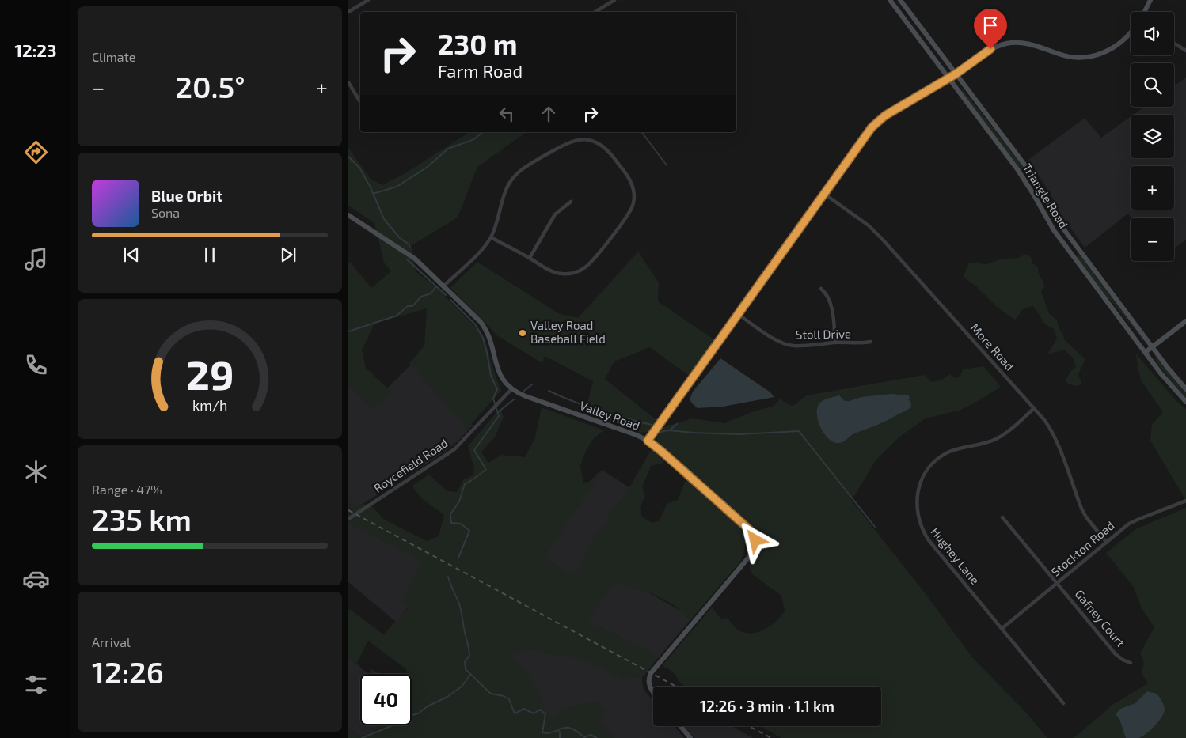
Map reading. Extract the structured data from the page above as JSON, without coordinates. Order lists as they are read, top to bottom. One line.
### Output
{"streets":{"street":["Triangle Road","Stoll Drive","More Road","Valley Road","Roycefield Road","Stockton Road","Hughey Lane","Gafney Court"]},"crossings":[["More Road","Stockton Road"],["More Road","Hughey Lane"],["Valley Road","Roycefield Road"],["Stockton Road","Hughey Lane"],["Stockton Road","Gafney Court"]],"places":["Valley Road Baseball Field"],"page":{"tabs":"12:23","tile":["Climate",["Range · 47%","235 km"],["Arrival","12:26"]],"map_buttons":["+","−"],"turn":["230 m","Farm Road"],"heat":["−","20.5°","+"],"song":["Blue Orbit","Sona"],"limit":"40","trip":"12:26 · 3 min · 1.1 km","gauge":["29","km/h"]}}
